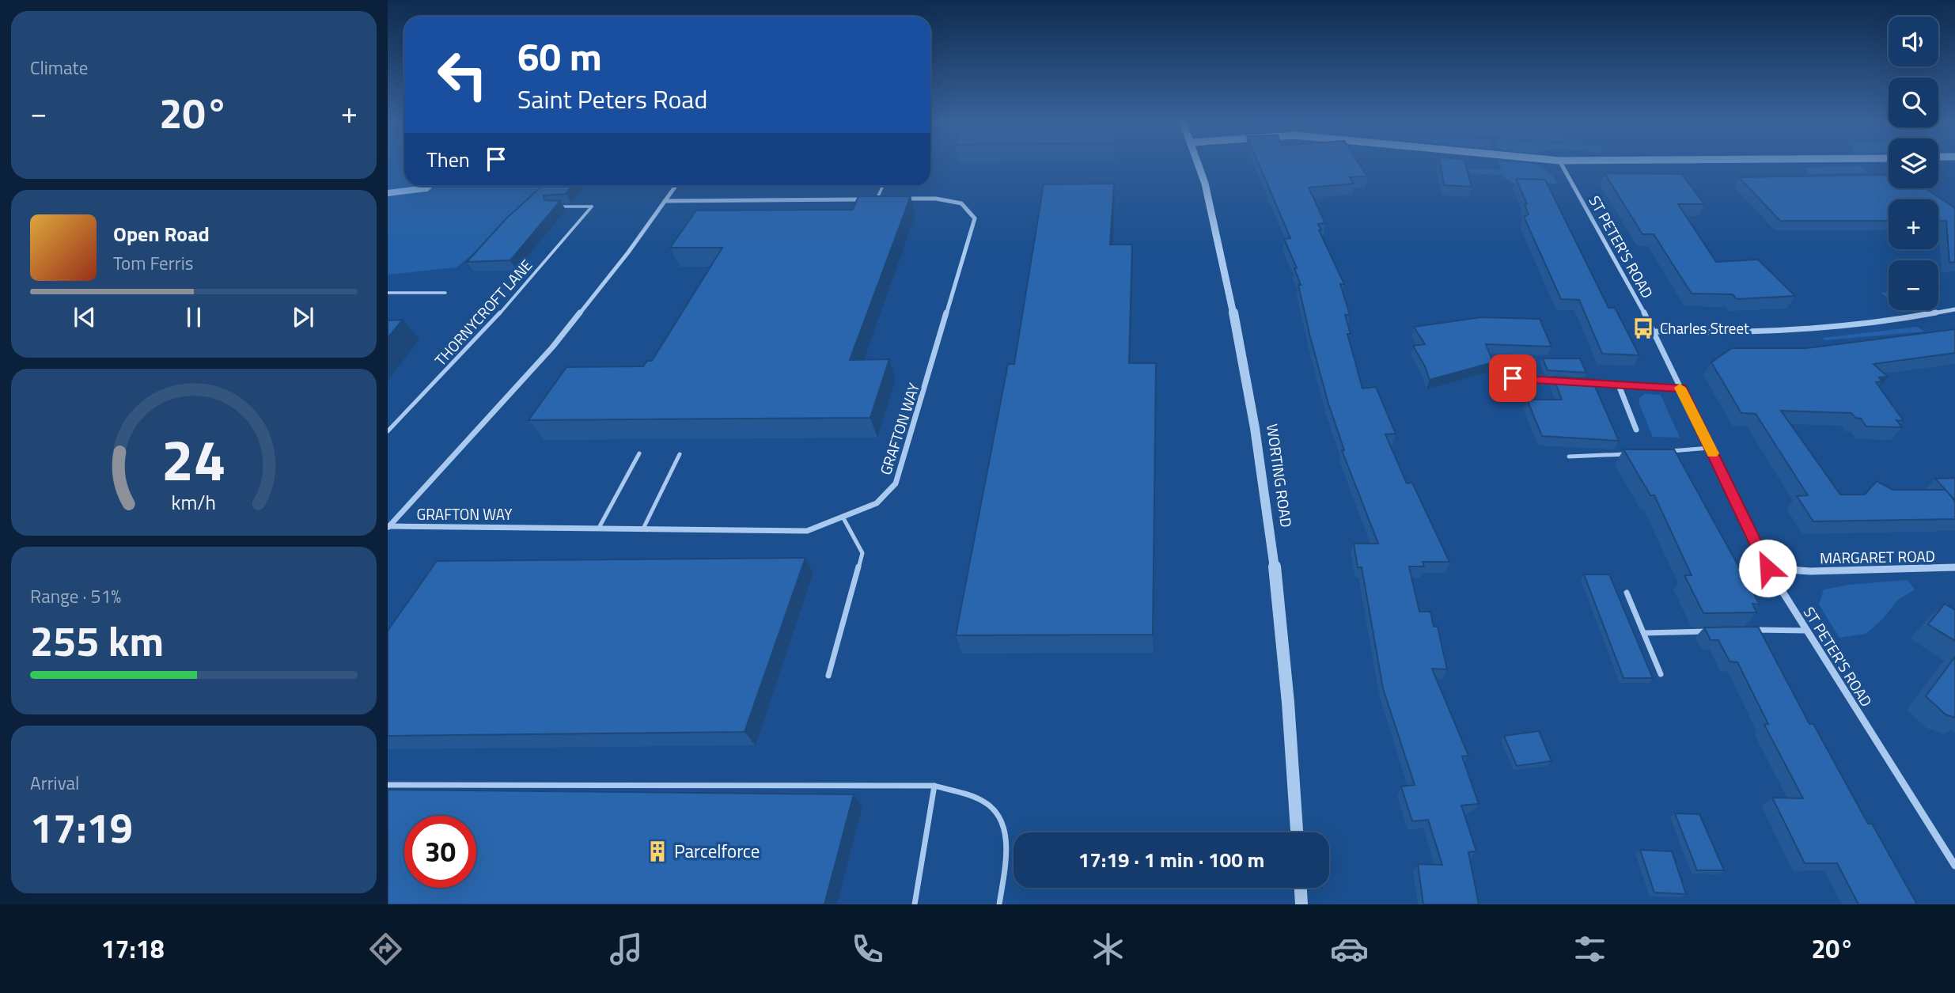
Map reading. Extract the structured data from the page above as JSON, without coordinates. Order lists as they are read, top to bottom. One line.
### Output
{"streets":{"street":["ST PETER'S ROAD","GRAFTON WAY","WORTING ROAD","MARGARET ROAD"],"lane":["THORNYCROFT LANE"]},"crossings":[["ST PETER'S ROAD","MARGARET ROAD"]],"places":{"bus stop":["Charles Street"],"building":["Parcelforce"]},"page":{"tile":["Climate",["Range · 51%","255 km"],["Arrival","17:19"]],"map_buttons":["+","−"],"turn":["60 m","Saint Peters Road"],"heat":["−","20°","+"],"then":"Then","song":["Open Road","Tom Ferris"],"limit":"30","trip":"17:19 · 1 min · 100 m","tabs":["17:18","20°"],"gauge":["24","km/h"]}}
